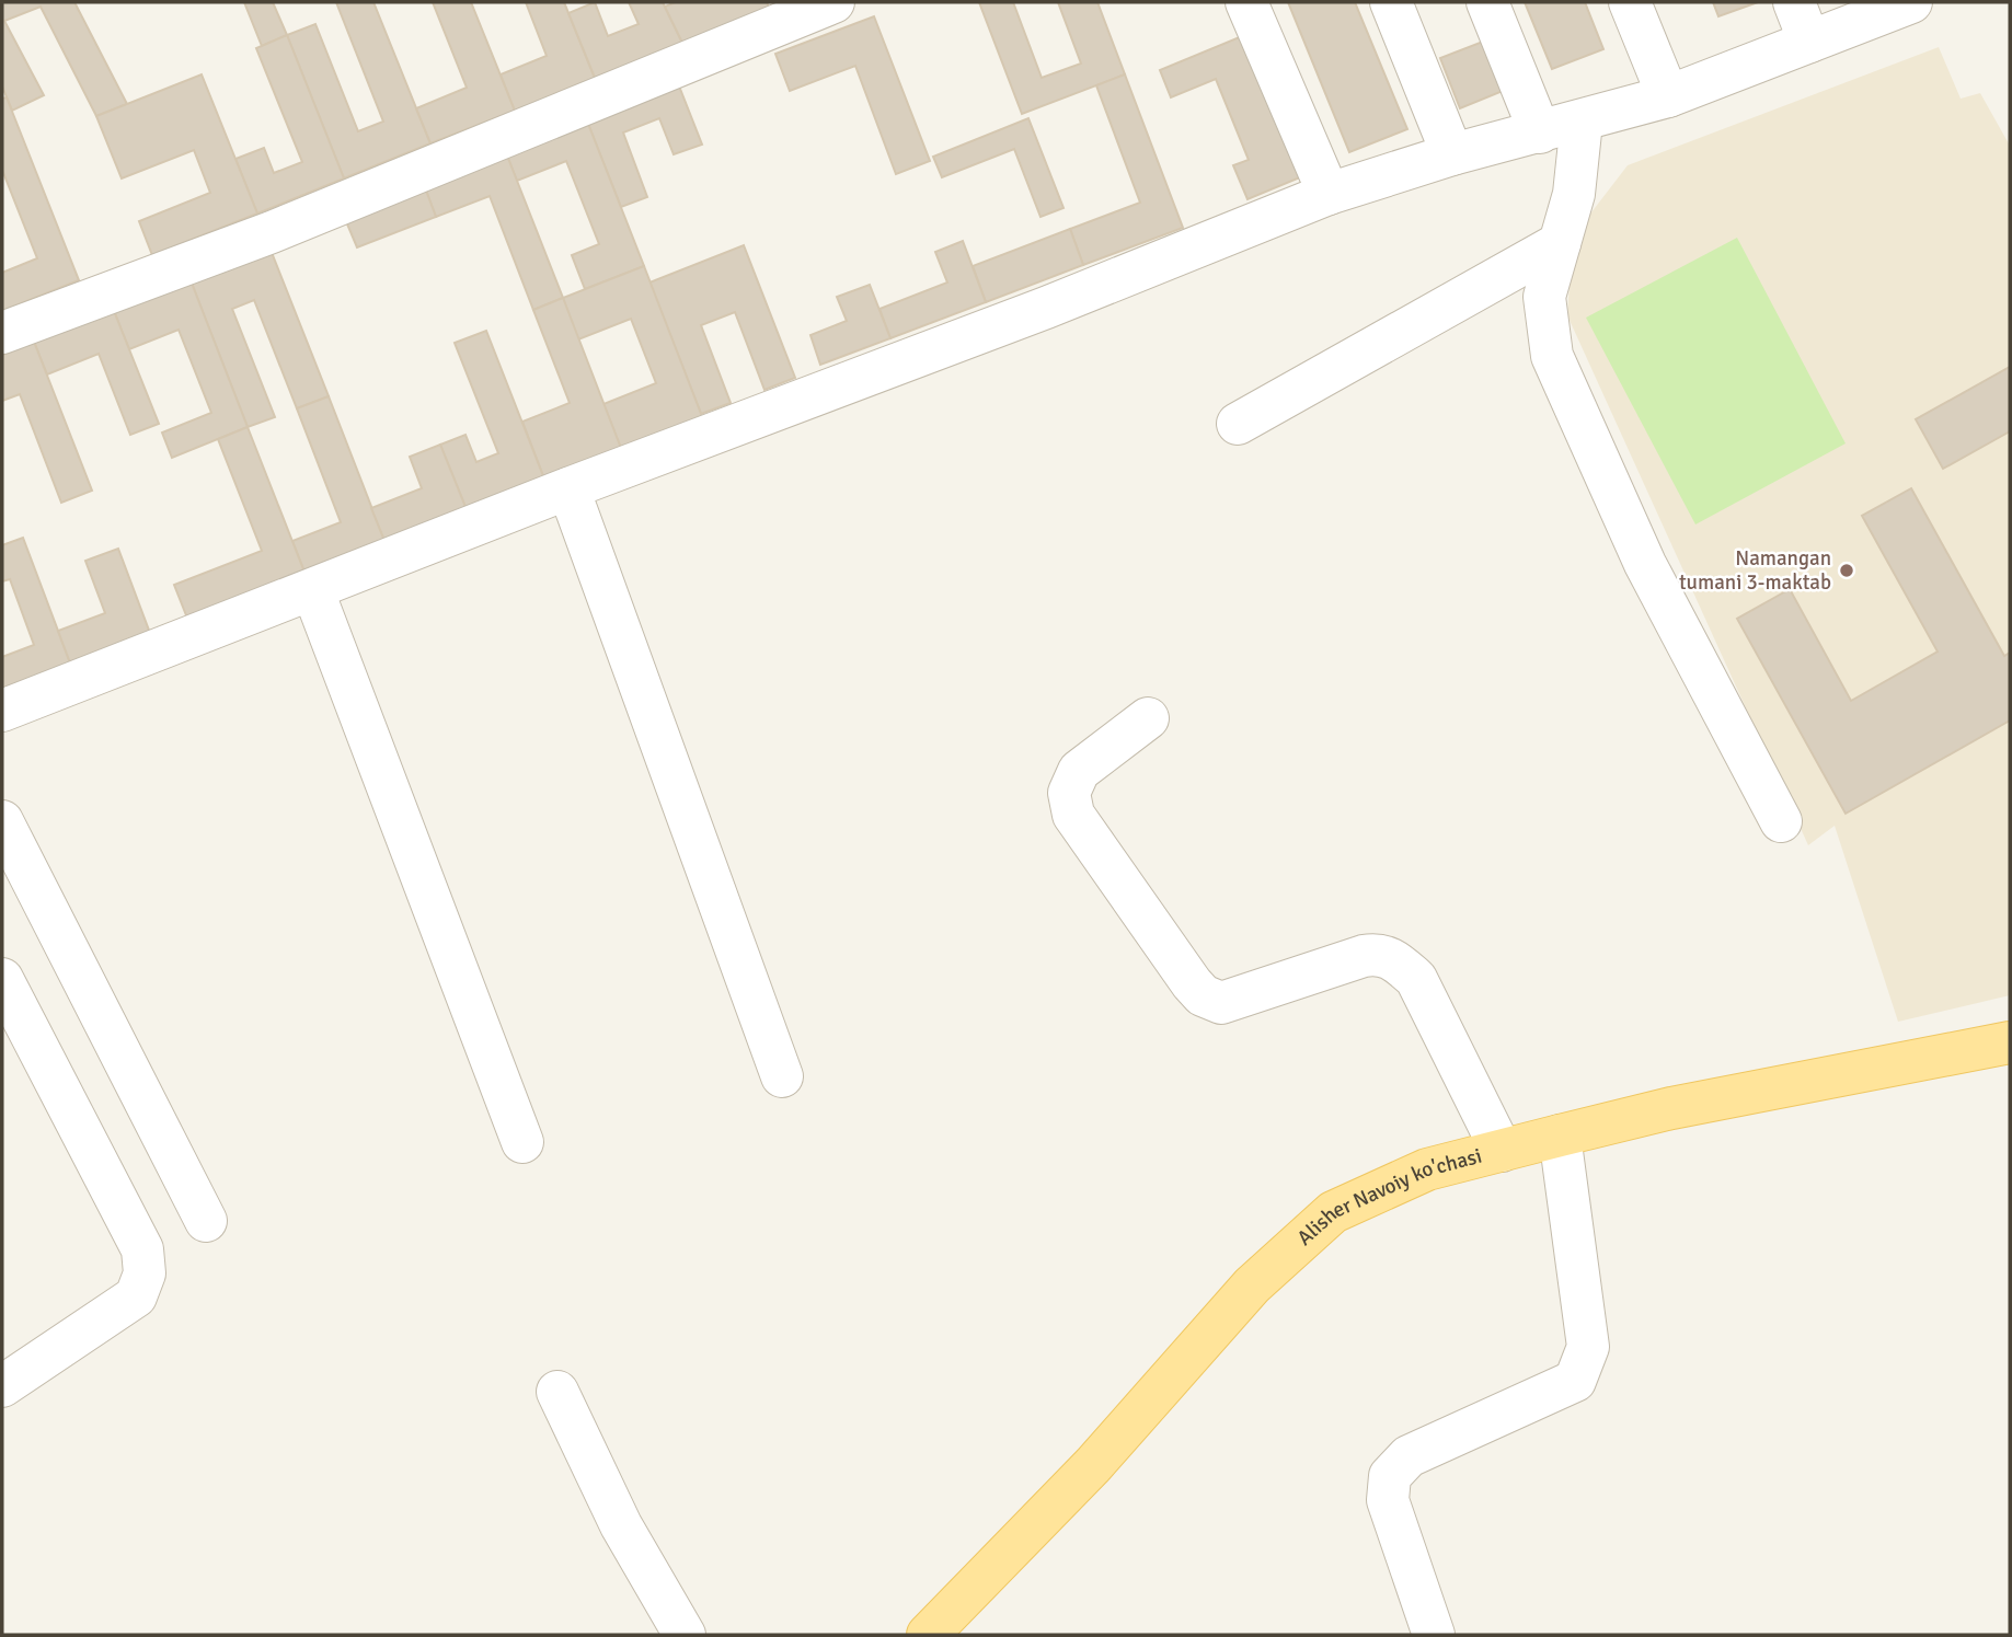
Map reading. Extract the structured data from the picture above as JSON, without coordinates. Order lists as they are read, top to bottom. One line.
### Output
{"streets":{"main road":["Alisher Navoiy ko'chasi"]},"places":["Namangan tumani 3-maktab"]}
